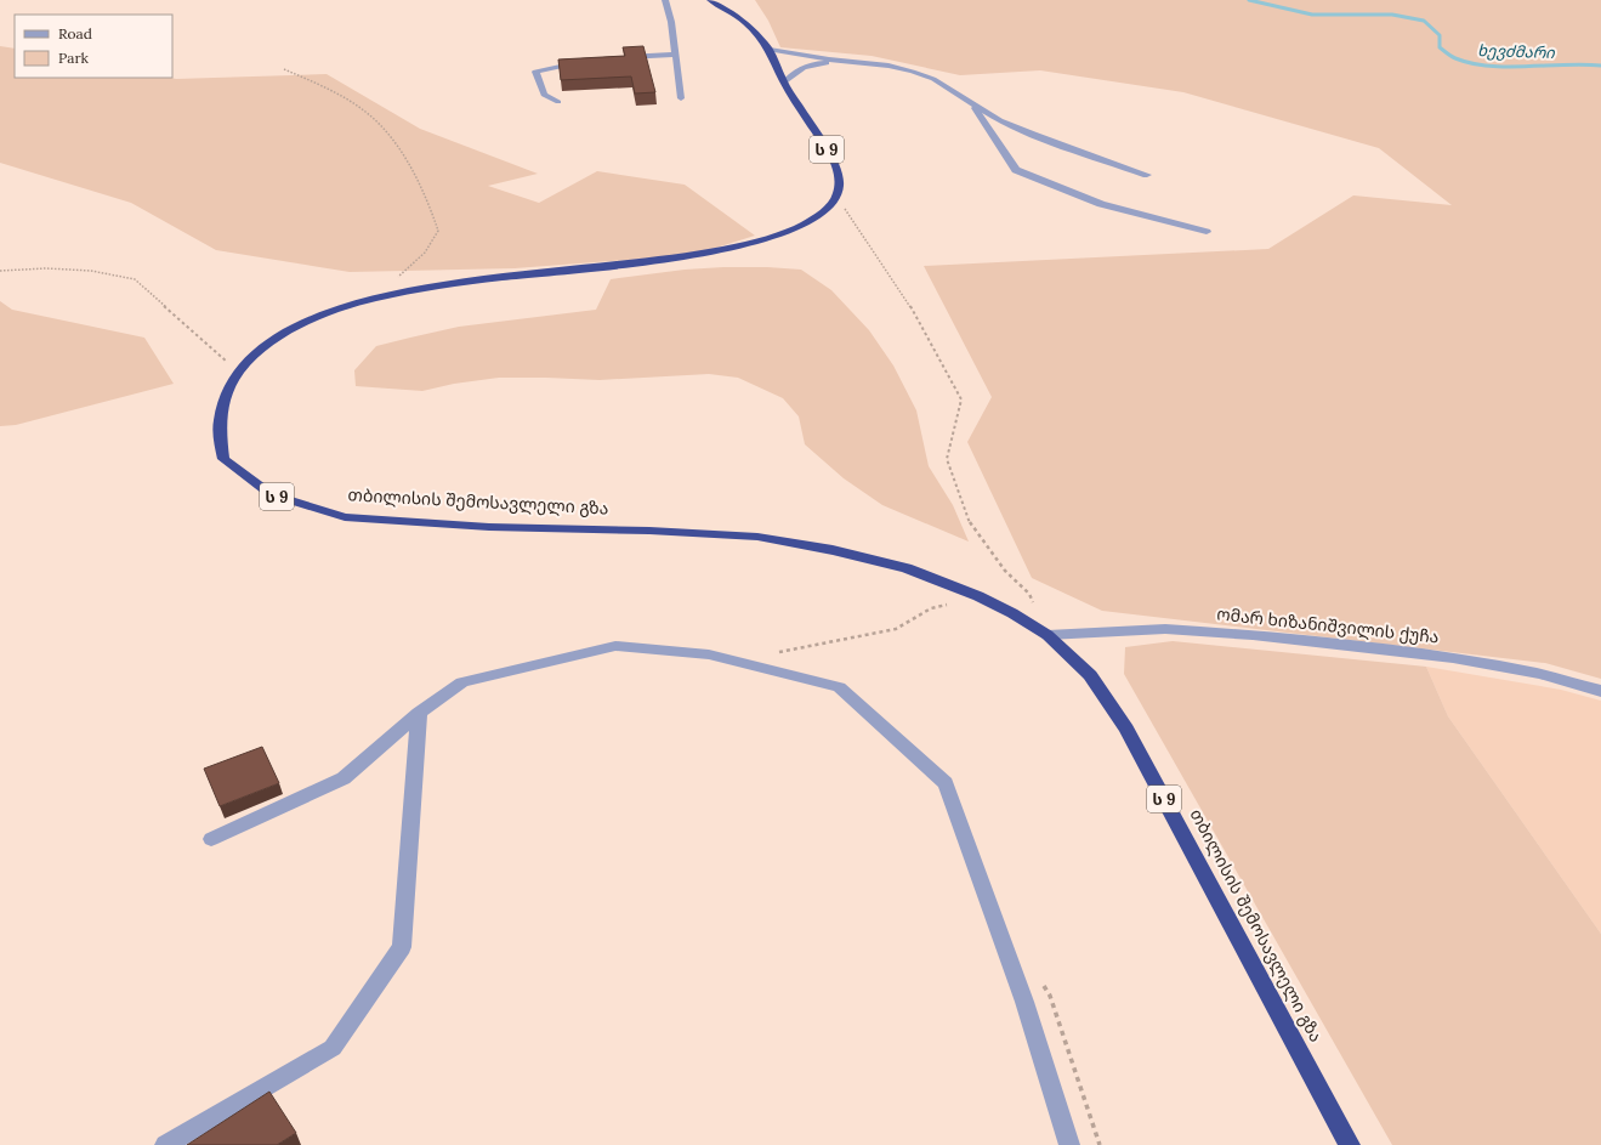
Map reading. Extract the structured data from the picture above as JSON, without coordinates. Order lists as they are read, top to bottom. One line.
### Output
{"streets":{"highway":["ს 9","თბილისის შემოსავლელი გზა"],"street":["ომარ ხიზანიშვილის ქუჩა"]},"crossings":[["ს 9","თბილისის შემოსავლელი გზა"],["თბილისის შემოსავლელი გზა","ომარ ხიზანიშვილის ქუჩა"]],"water":["ხევძმარი"],"legend":["Road","Park"]}
